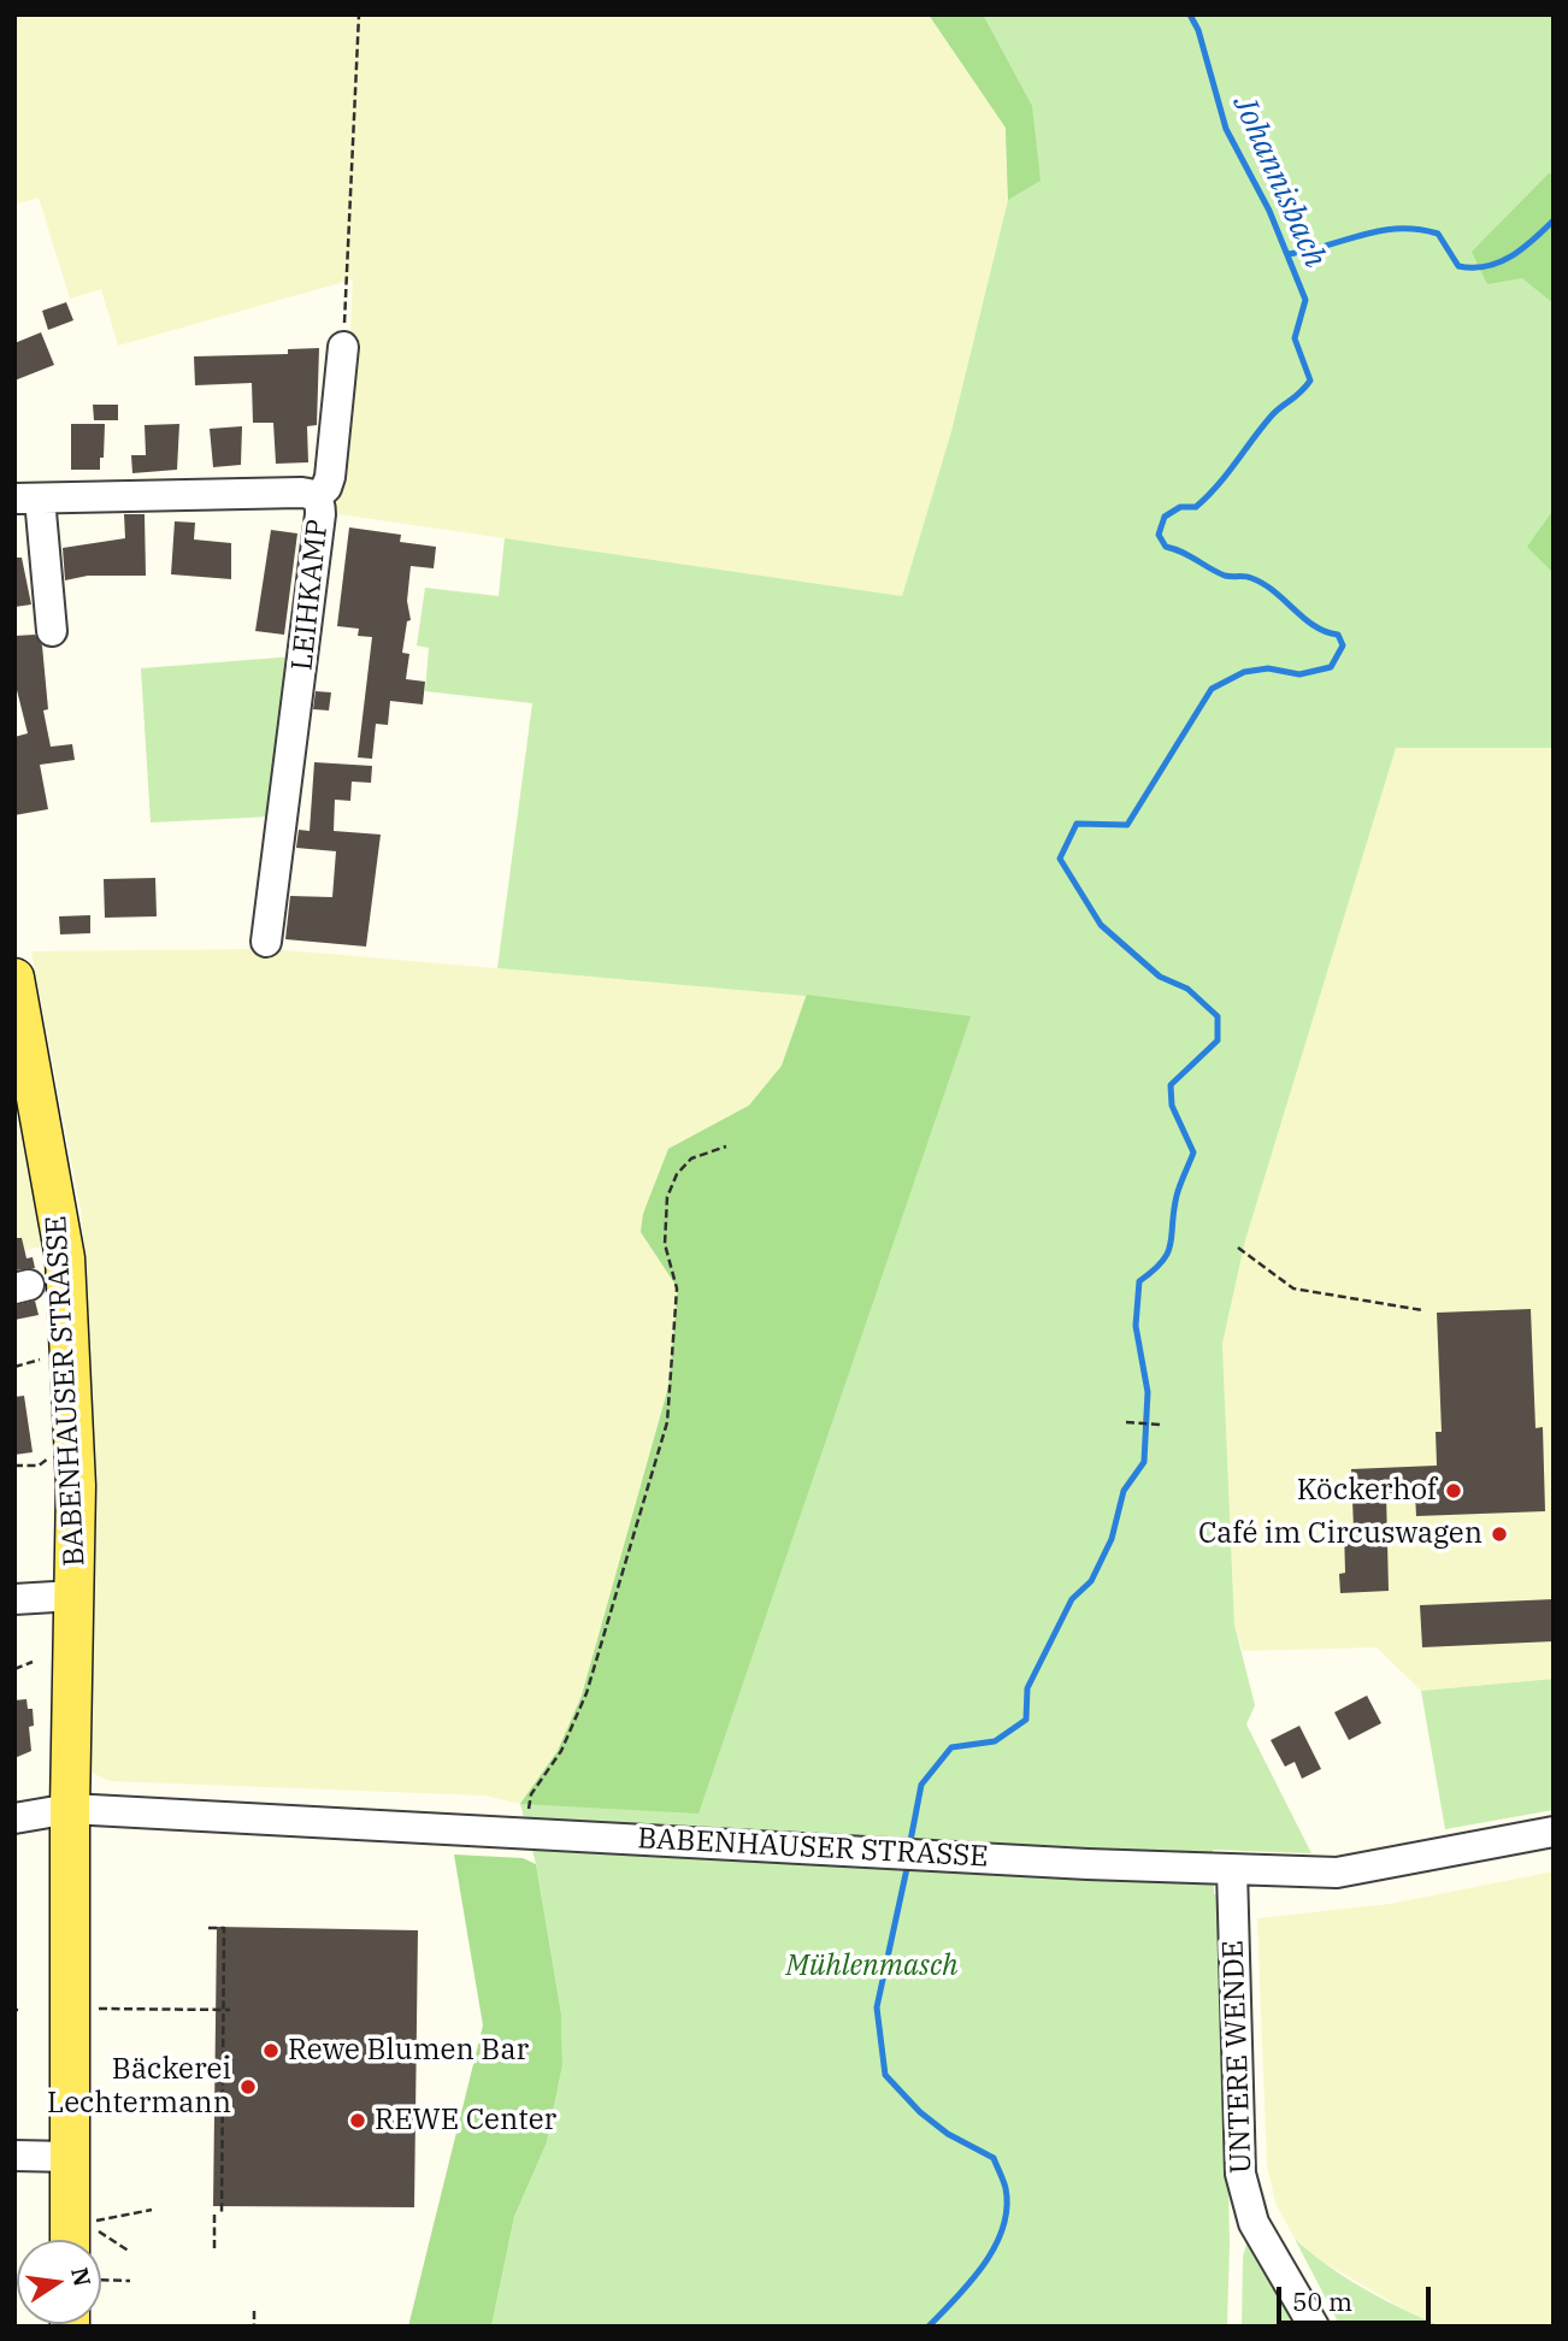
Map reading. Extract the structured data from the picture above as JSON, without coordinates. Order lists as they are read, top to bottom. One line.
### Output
{"streets":{"main road":["BABENHAUSER STRASSE"],"street":["LEIHKAMP","UNTERE WENDE"]},"crossings":[["BABENHAUSER STRASSE","UNTERE WENDE"]],"water":["Johannisbach"],"parks":["Mühlenmasch"],"places":["Köckerhof","Café im Circuswagen","Rewe Blumen Bar","Bäckerei Lechtermann","REWE Center"],"scale_bar":"50 m","north":"right"}
